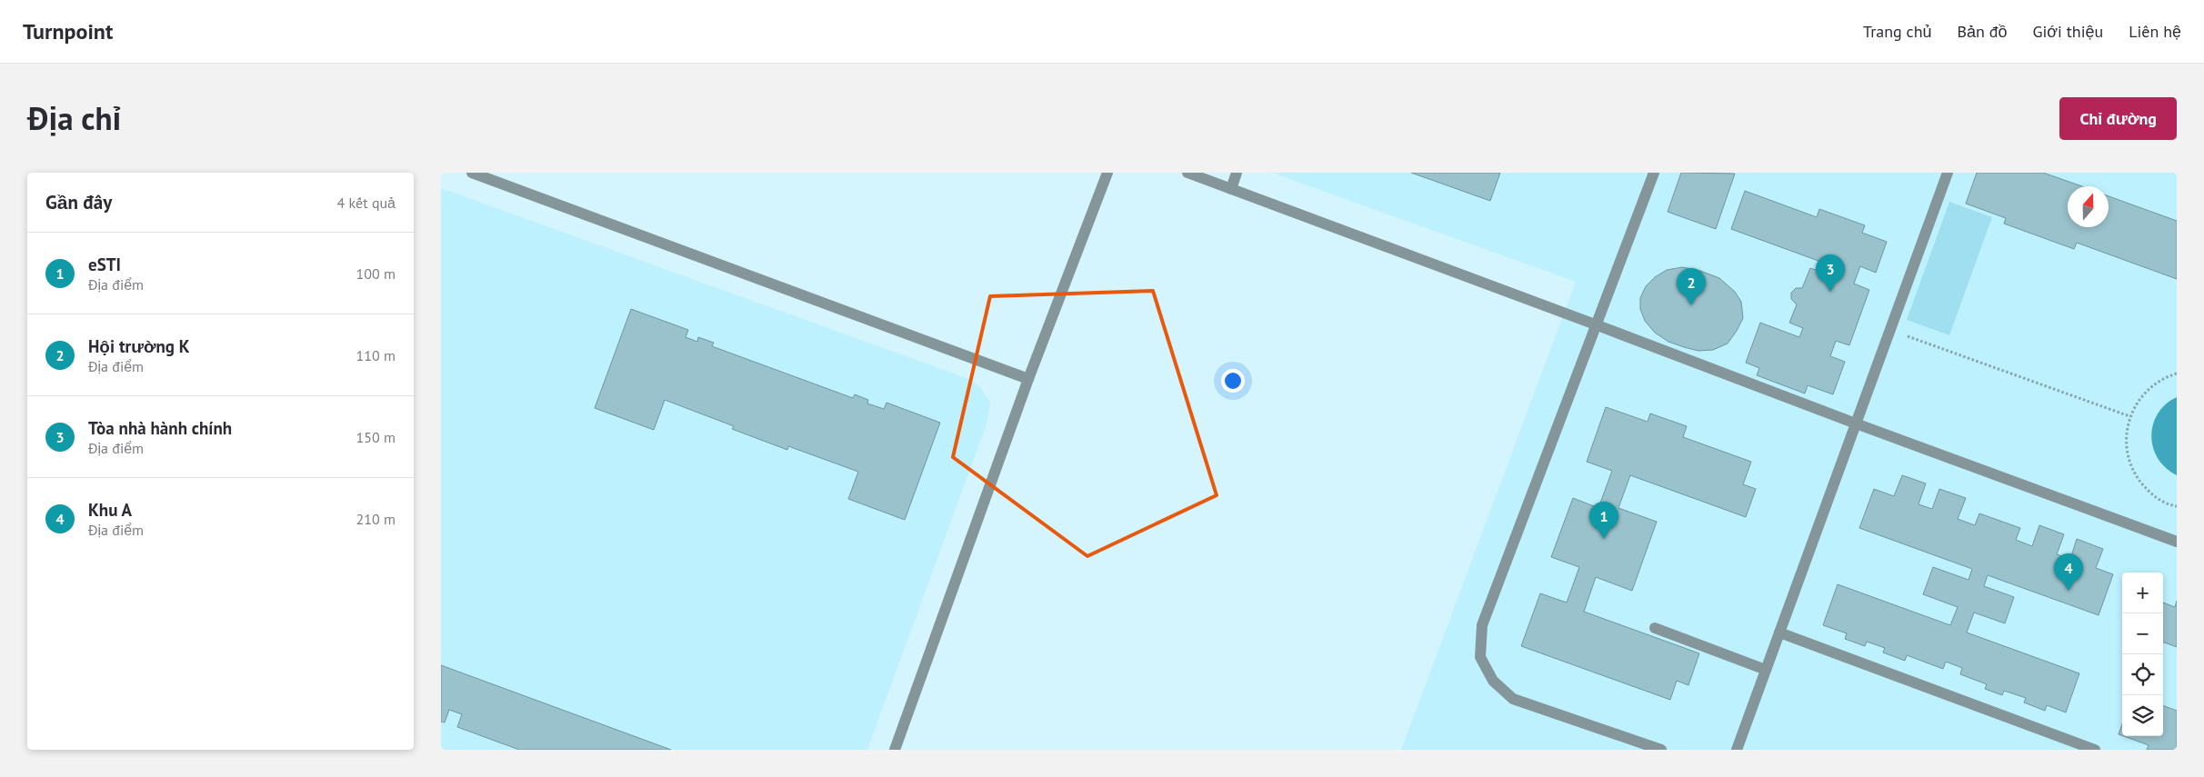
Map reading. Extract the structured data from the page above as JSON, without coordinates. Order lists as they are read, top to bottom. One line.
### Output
{"north":"top","page":{"header":"Turnpoint","nav":["Trang chủ","Bản đồ","Giới thiệu","Liên hệ"],"title":"Địa chỉ","buttons":"Chỉ đường","heading":["Gần đây","4 kết quả"],"list":[{"mark":"1","name":"eSTI","note":"Địa điểm","value":"100 m"},{"mark":"2","name":"Hội trường K","note":"Địa điểm","value":"110 m"},{"mark":"3","name":"Tòa nhà hành chính","note":"Địa điểm","value":"150 m"},{"mark":"4","name":"Khu A","note":"Địa điểm","value":"210 m"}],"pins":["3","2","1","4"],"map_buttons":["+","−"]}}
